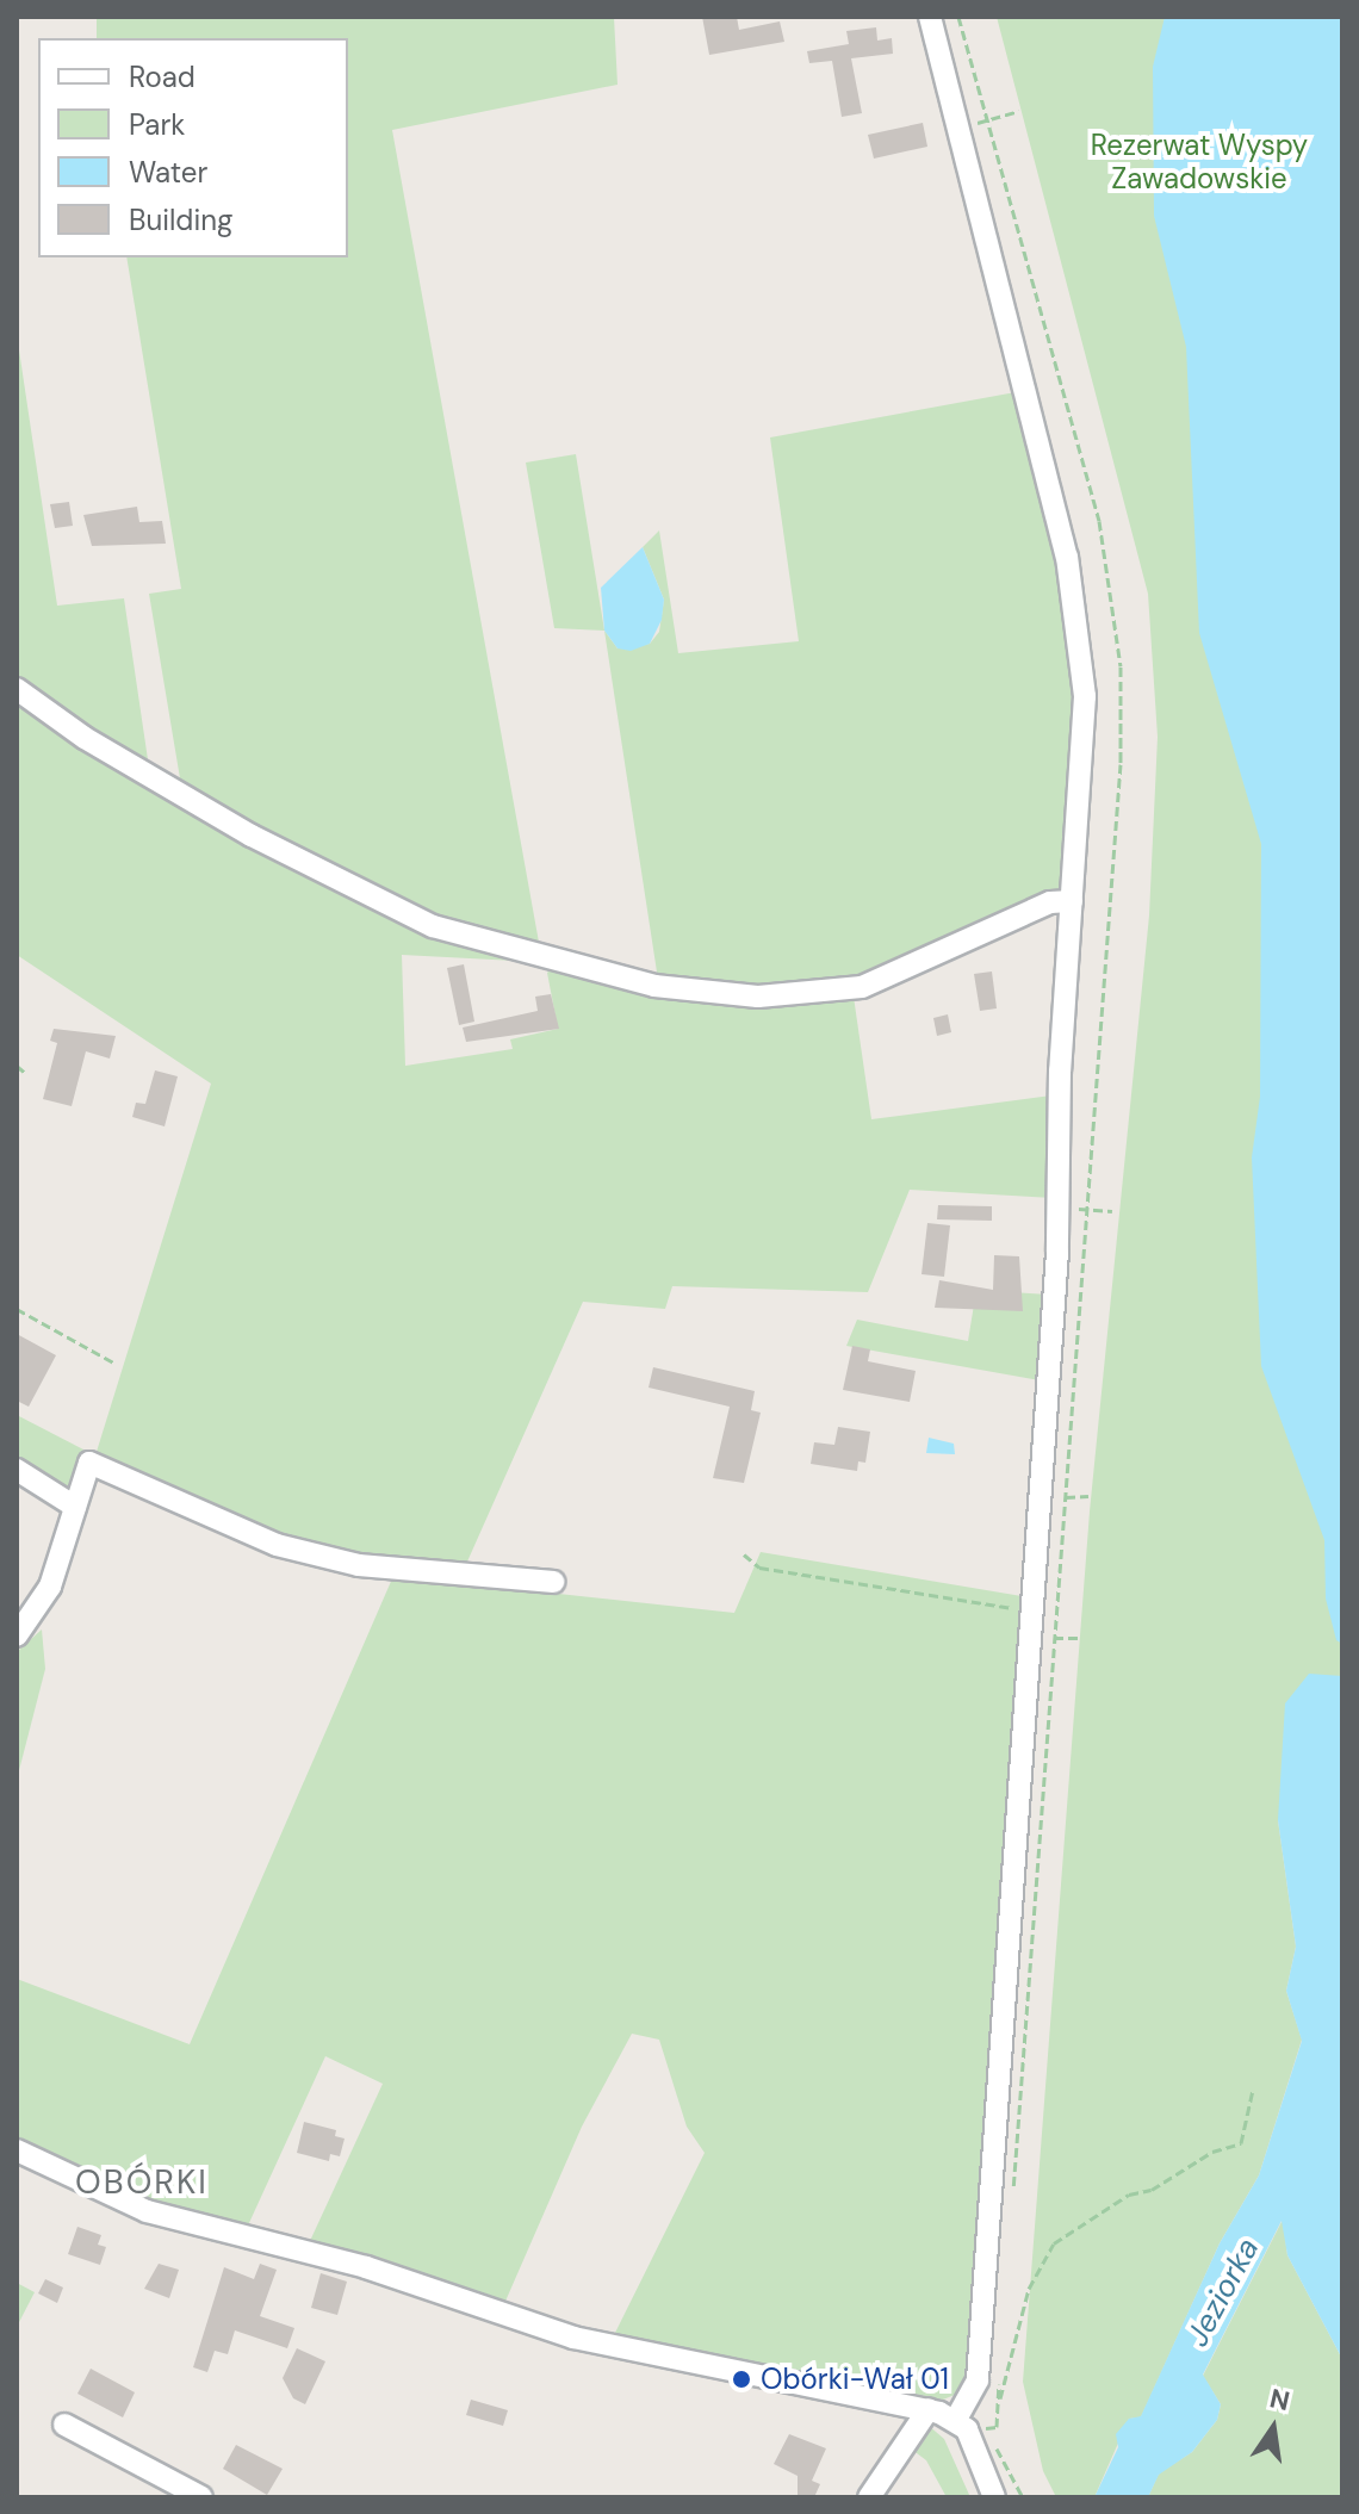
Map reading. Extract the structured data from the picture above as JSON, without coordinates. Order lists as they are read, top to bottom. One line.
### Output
{"districts":["OBÓRKI"],"water":["Jeziorka"],"parks":["Rezerwat Wyspy Zawadowskie"],"places":["Obórki-Wał 01"],"legend":["Road","Park","Water","Building"],"north":"top"}
